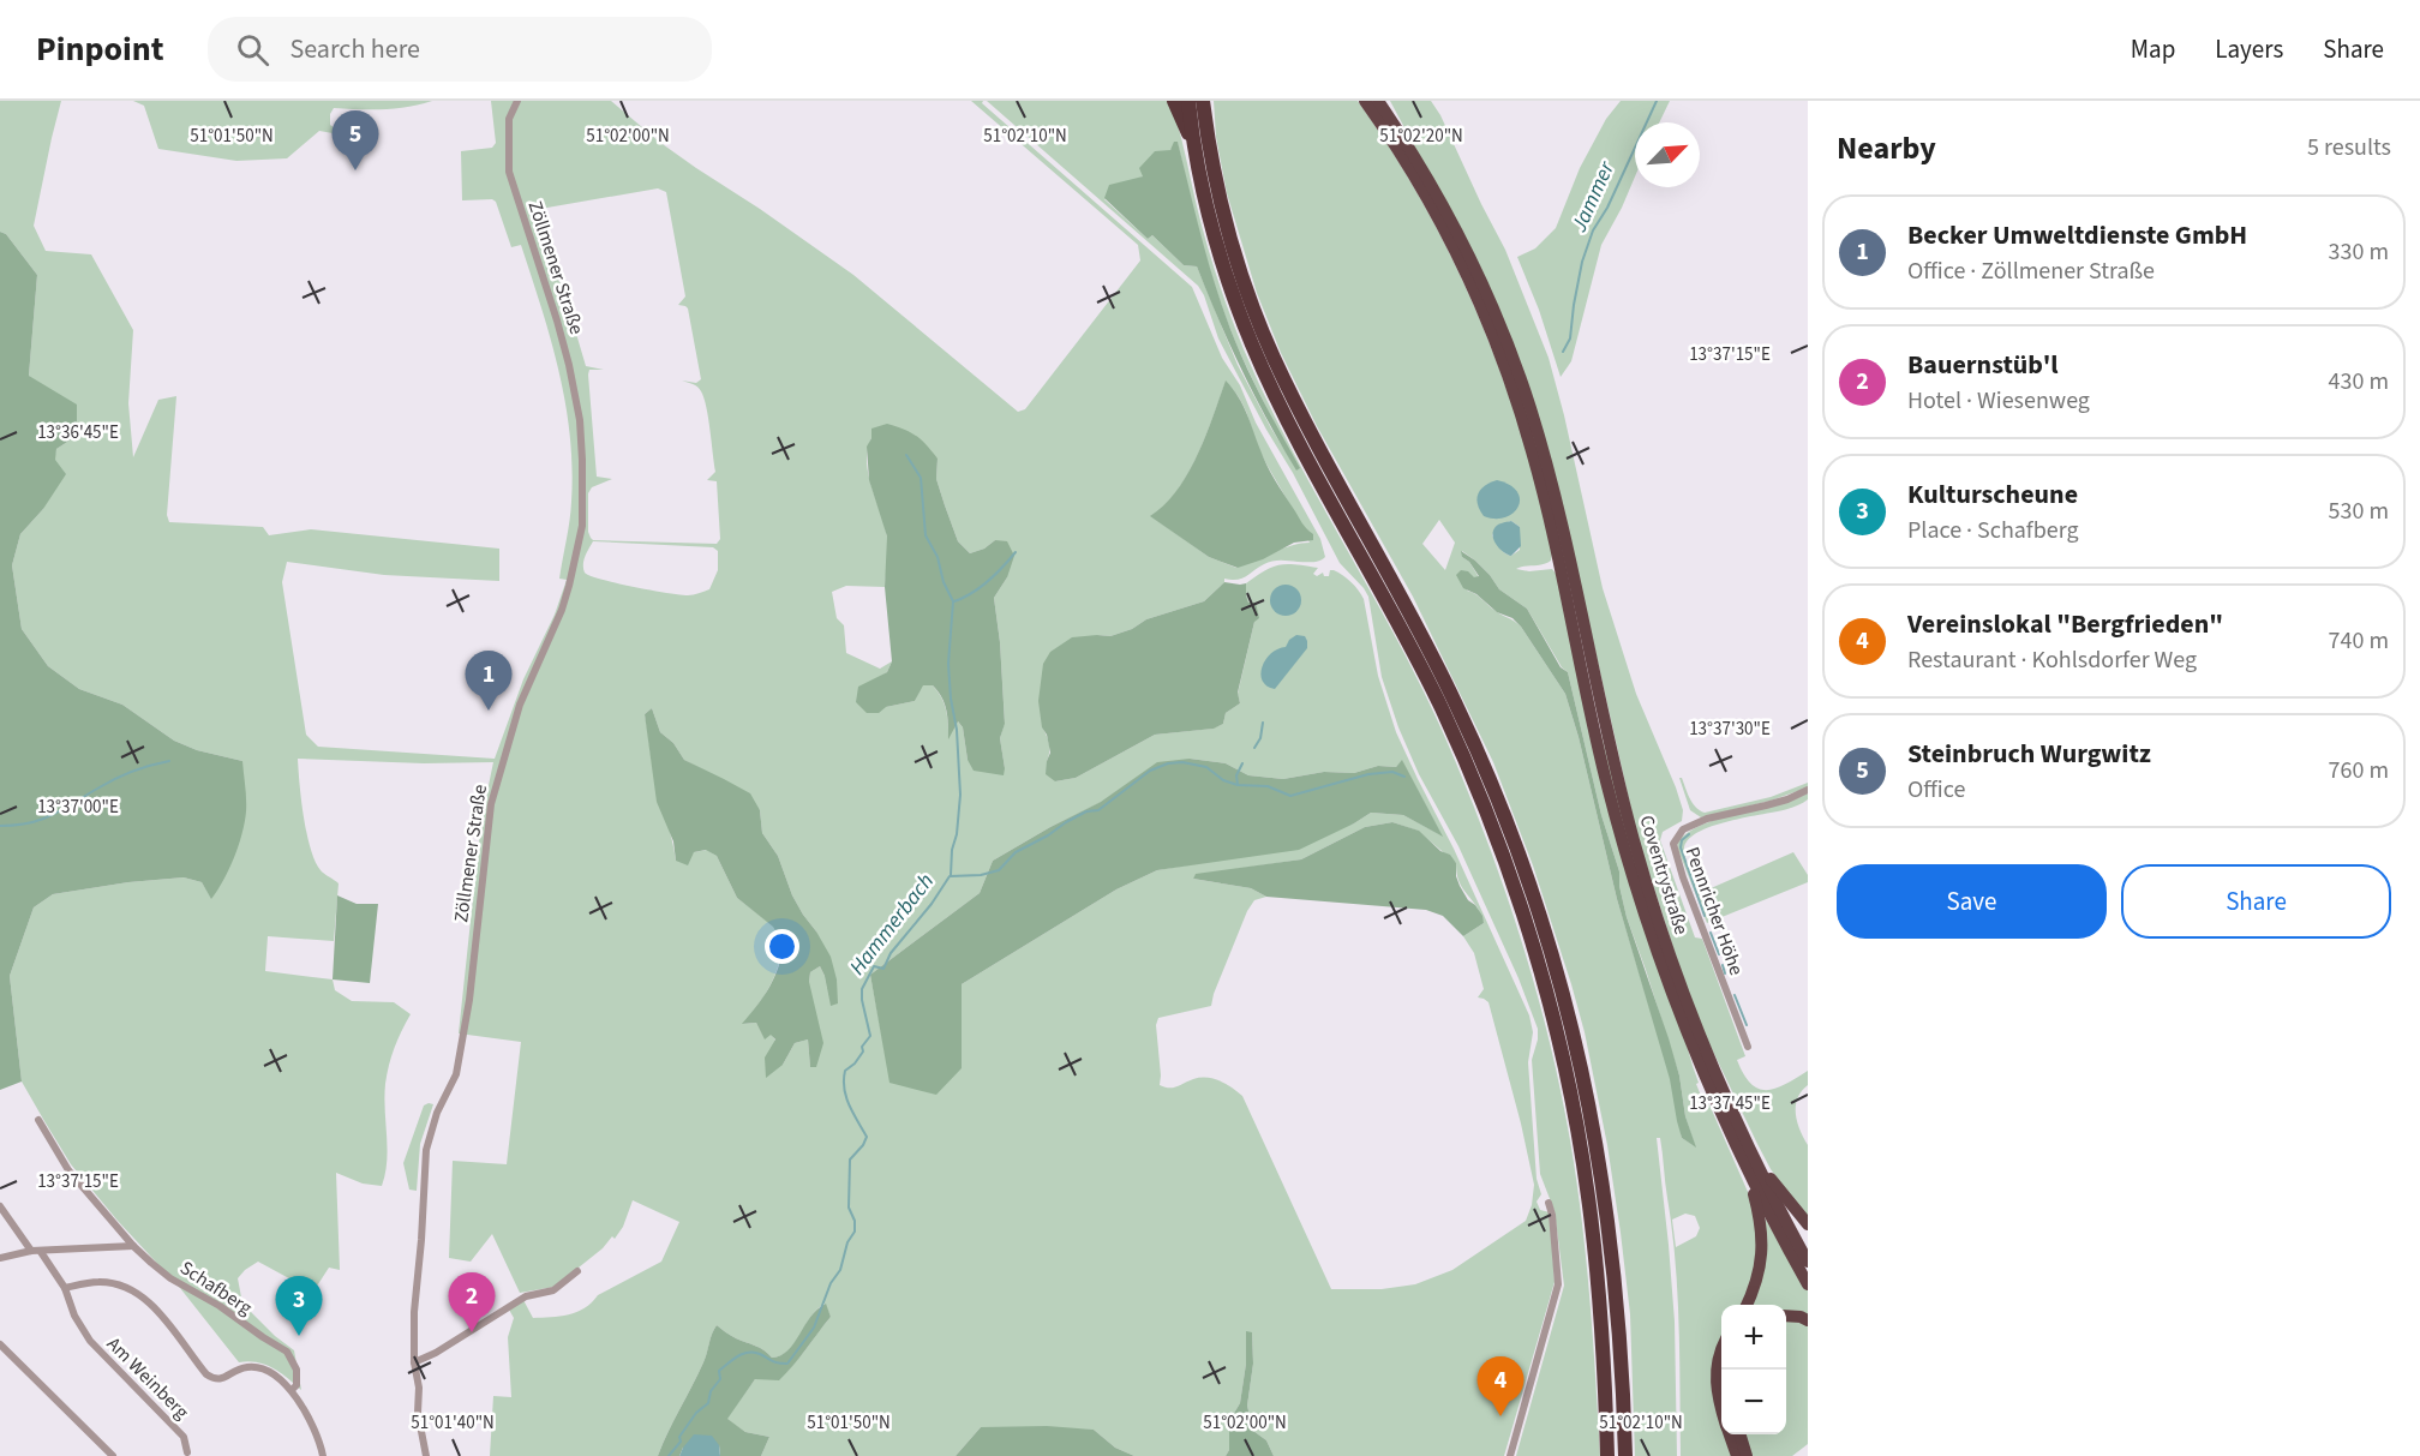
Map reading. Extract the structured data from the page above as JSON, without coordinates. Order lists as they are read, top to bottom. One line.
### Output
{"streets":{"highway":["Coventrystraße"],"street":["Zöllmener Straße","Pennricher Höhe","Schafberg","Am Weinberg"]},"water":["Jammer","Hammerbach"],"north":"top right","page":{"header":"Pinpoint","search":"Search here","nav":["Map","Layers","Share"],"heading":["Nearby","5 results"],"pins":["5","1","2","3","4"],"list":[{"mark":"1","name":"Becker Umweltdienste GmbH","note":"Office · Zöllmener Straße","value":"330 m"},{"mark":"2","name":"Bauernstüb'l","note":"Hotel · Wiesenweg","value":"430 m"},{"mark":"3","name":"Kulturscheune","note":"Place · Schafberg","value":"530 m"},{"mark":"4","name":"Vereinslokal \"Bergfrieden\"","note":"Restaurant · Kohlsdorfer Weg","value":"740 m"},{"mark":"5","name":"Steinbruch Wurgwitz","note":"Office","value":"760 m"}],"buttons":["Save","Share"],"map_buttons":["+","−"]},"coordinates":["51°01'50\"N","51°02'00\"N","51°02'10\"N","51°02'20\"N","13°37'15\"E","13°36'45\"E","13°37'30\"E","13°37'00\"E","13°37'45\"E","51°01'40\"N"]}
